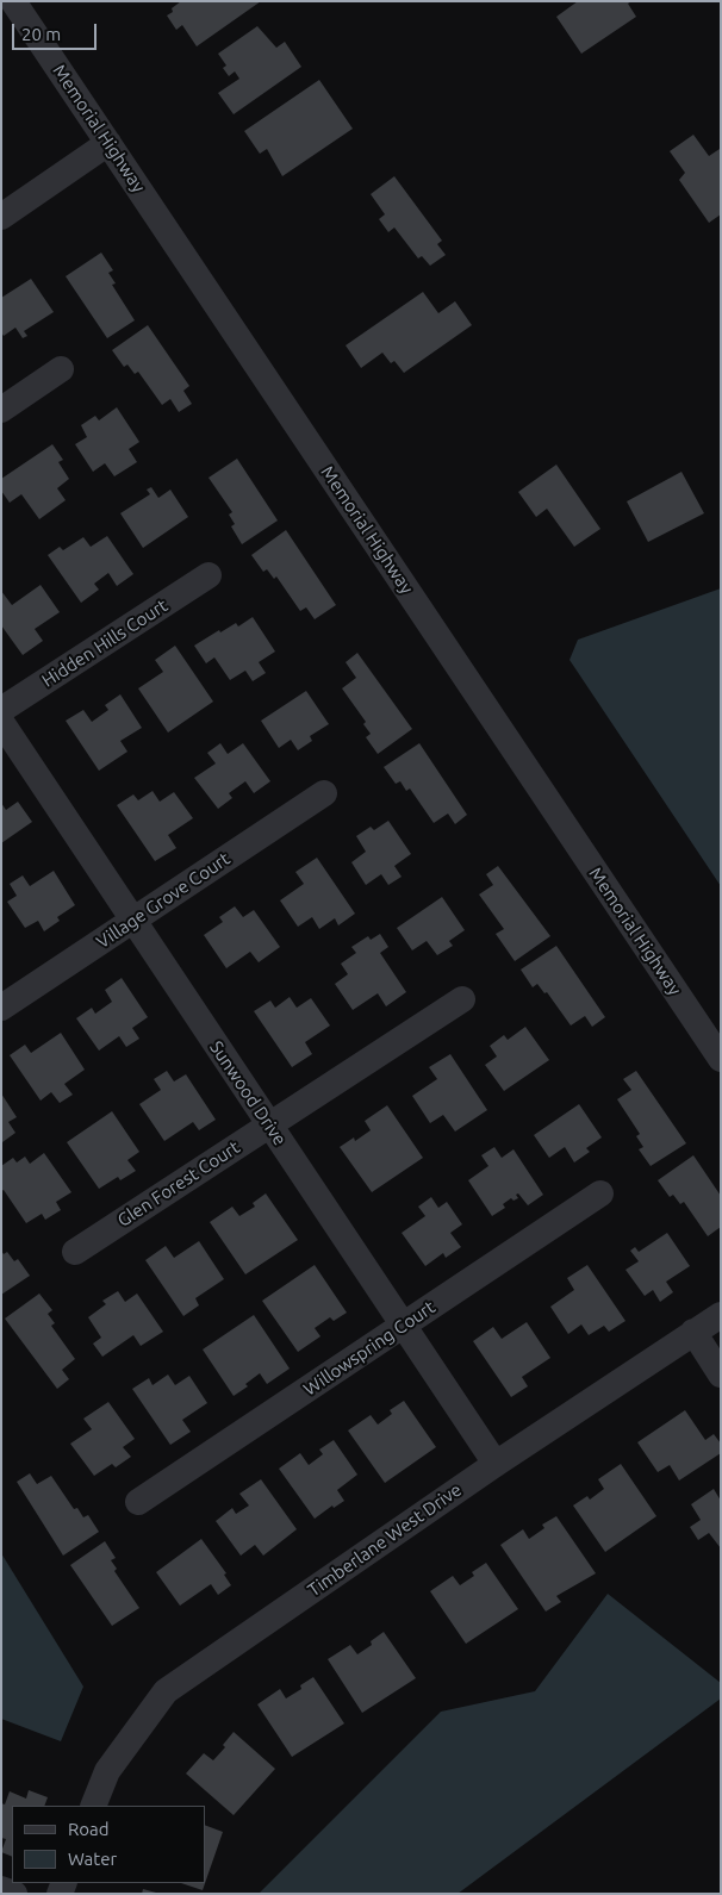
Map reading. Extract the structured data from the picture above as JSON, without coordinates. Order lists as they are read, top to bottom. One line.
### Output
{"streets":{"street":["Memorial Highway","Hidden Hills Court","Village Grove Court","Sunwood Drive","Glen Forest Court","Willowspring Court","Timberlane West Drive"]},"crossings":[["Village Grove Court","Sunwood Drive"],["Sunwood Drive","Glen Forest Court"],["Sunwood Drive","Willowspring Court"],["Sunwood Drive","Timberlane West Drive"]],"legend":["Road","Water"],"scale_bar":"20 m"}
